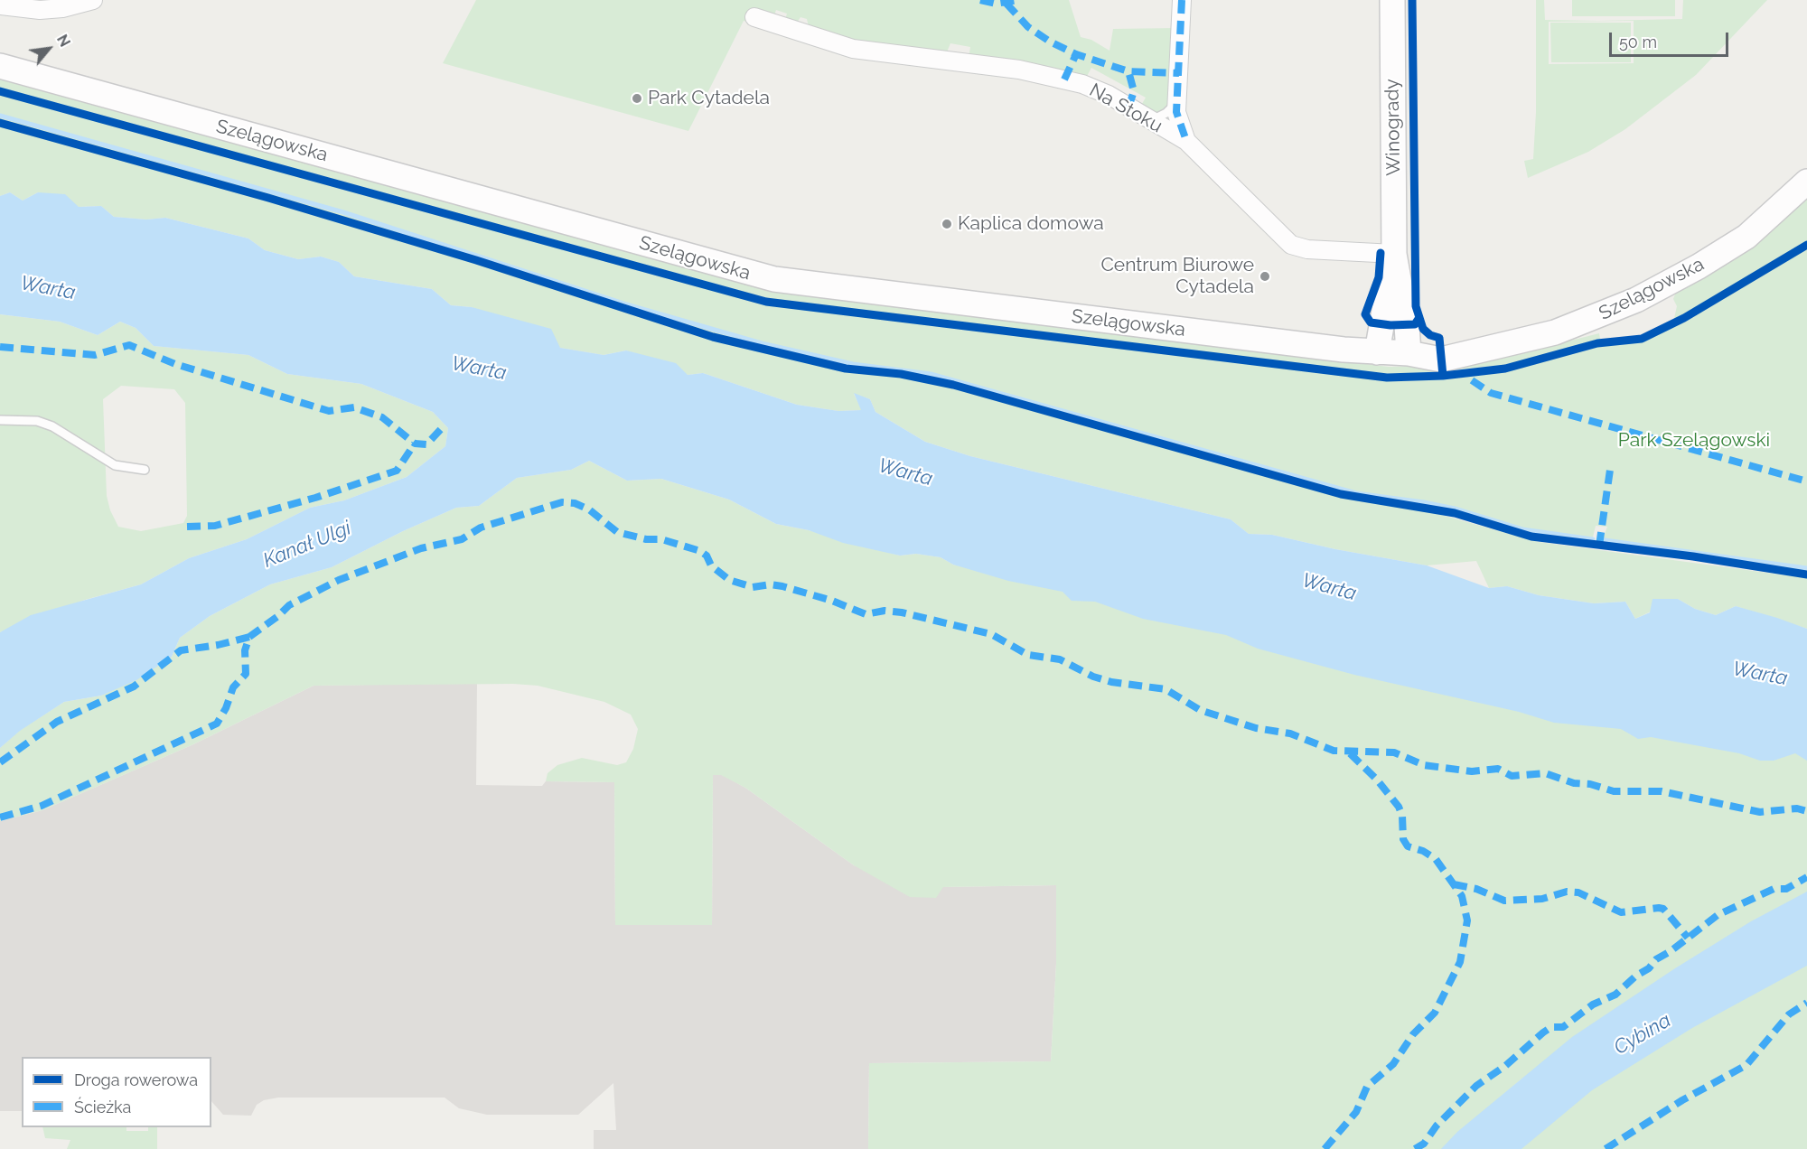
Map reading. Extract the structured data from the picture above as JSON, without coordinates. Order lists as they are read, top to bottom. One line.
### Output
{"streets":{"street":["Na Stoku","Winogrady","Szelągowska"]},"crossings":[["Na Stoku","Winogrady"],["Winogrady","Szelągowska"]],"water":["Warta","Kanał Ulgi","Cybina"],"parks":["Park Szelągowski"],"places":["Park Cytadela","Kaplica domowa","Centrum Biurowe Cytadela"],"legend":["Droga rowerowa","Ścieżka"],"scale_bar":"50 m","north":"top right"}
